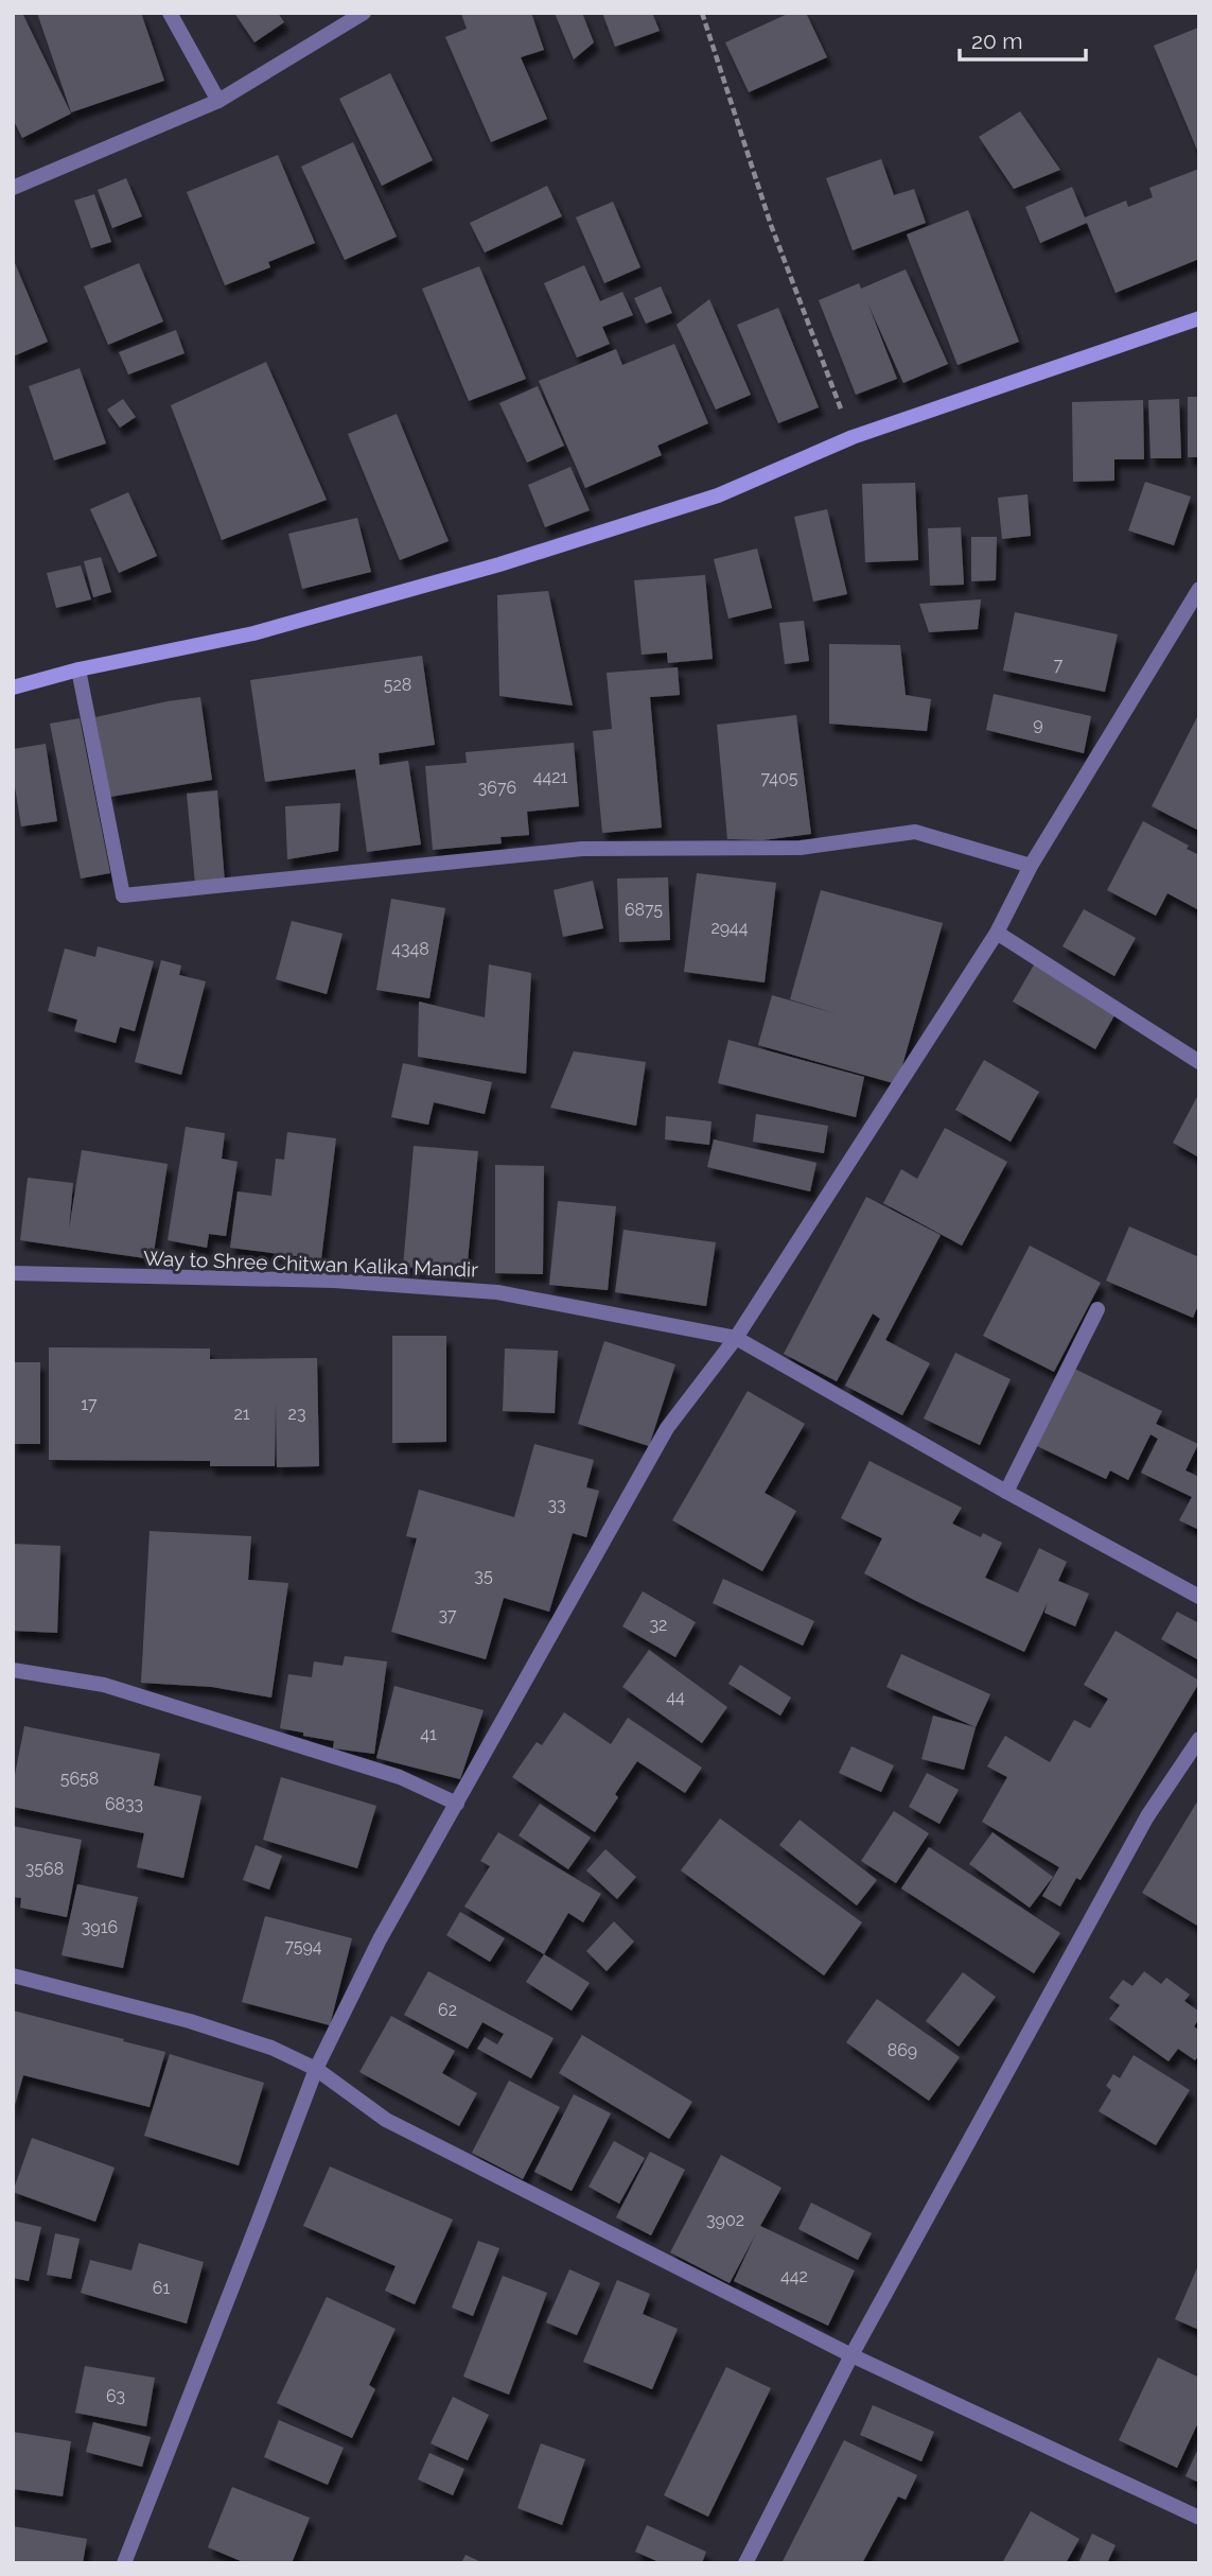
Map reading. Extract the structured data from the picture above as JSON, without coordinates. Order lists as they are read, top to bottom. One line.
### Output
{"streets":{"street":["Way to Shree Chitwan Kalika Mandir"]},"house_numbers":["7","528","9","4421","7405","3676","6875","2944","4348","17","21","23","33","35","37","32","44","41","5658","6833","3568","3916","7594","62","869","3902","442","61","63"],"scale_bar":"20 m"}
